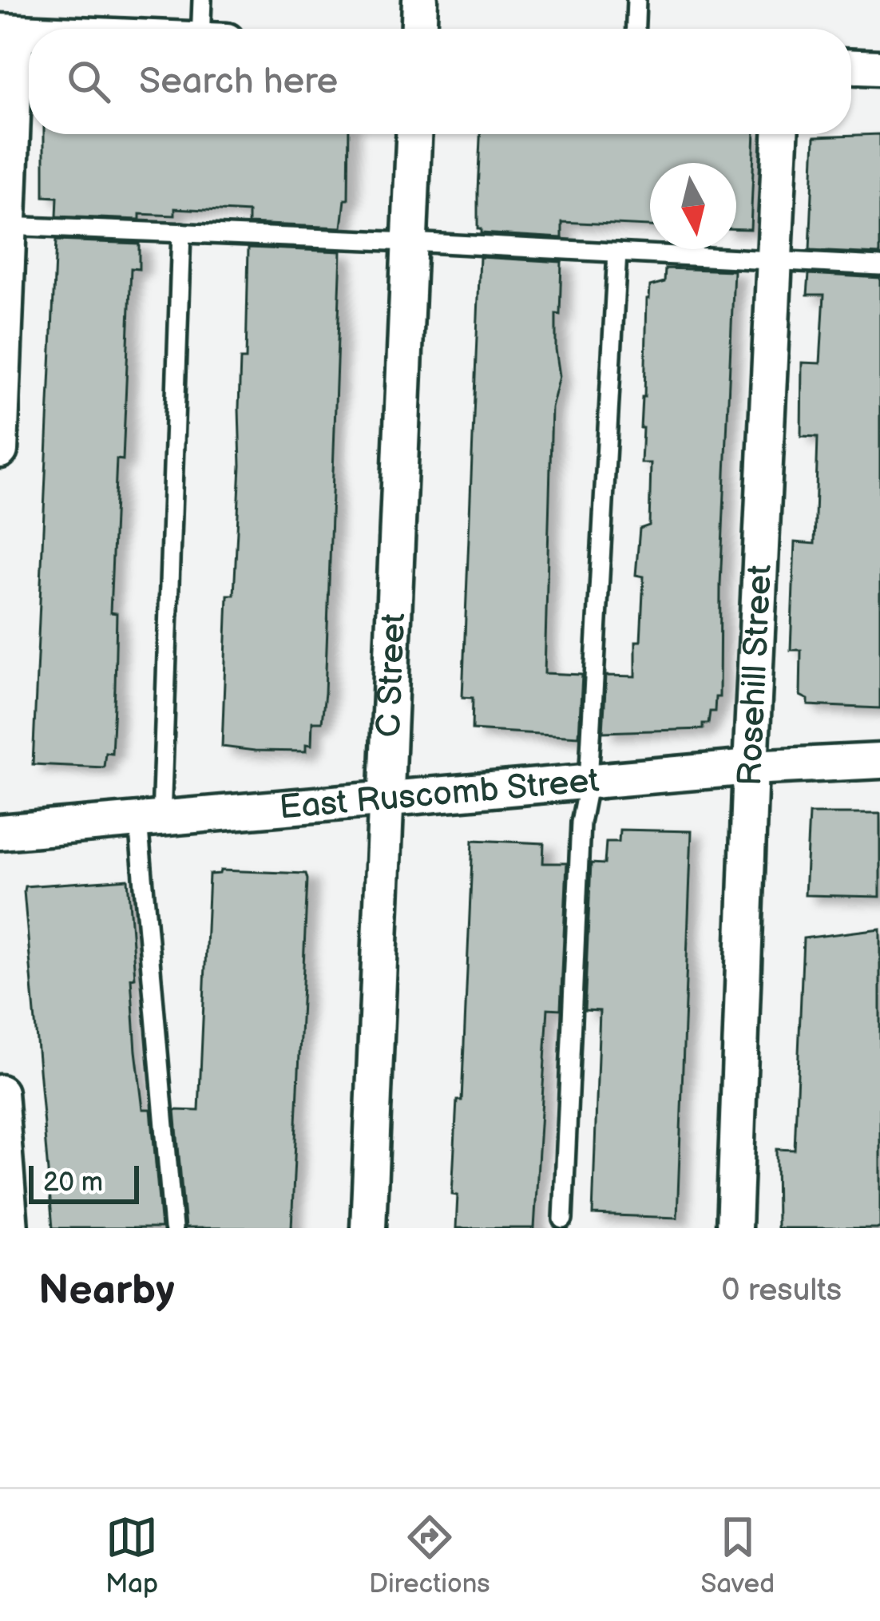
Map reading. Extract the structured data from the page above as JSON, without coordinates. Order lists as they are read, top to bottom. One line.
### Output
{"streets":{"street":["C Street","Rosehill Street","East Ruscomb Street"]},"crossings":[["C Street","East Ruscomb Street"],["Rosehill Street","East Ruscomb Street"]],"scale_bar":"20 m","north":"bottom","page":{"search":"Search here","scale":"20 m","heading":["Nearby","0 results"],"nav":["Map","Directions","Saved"]}}
